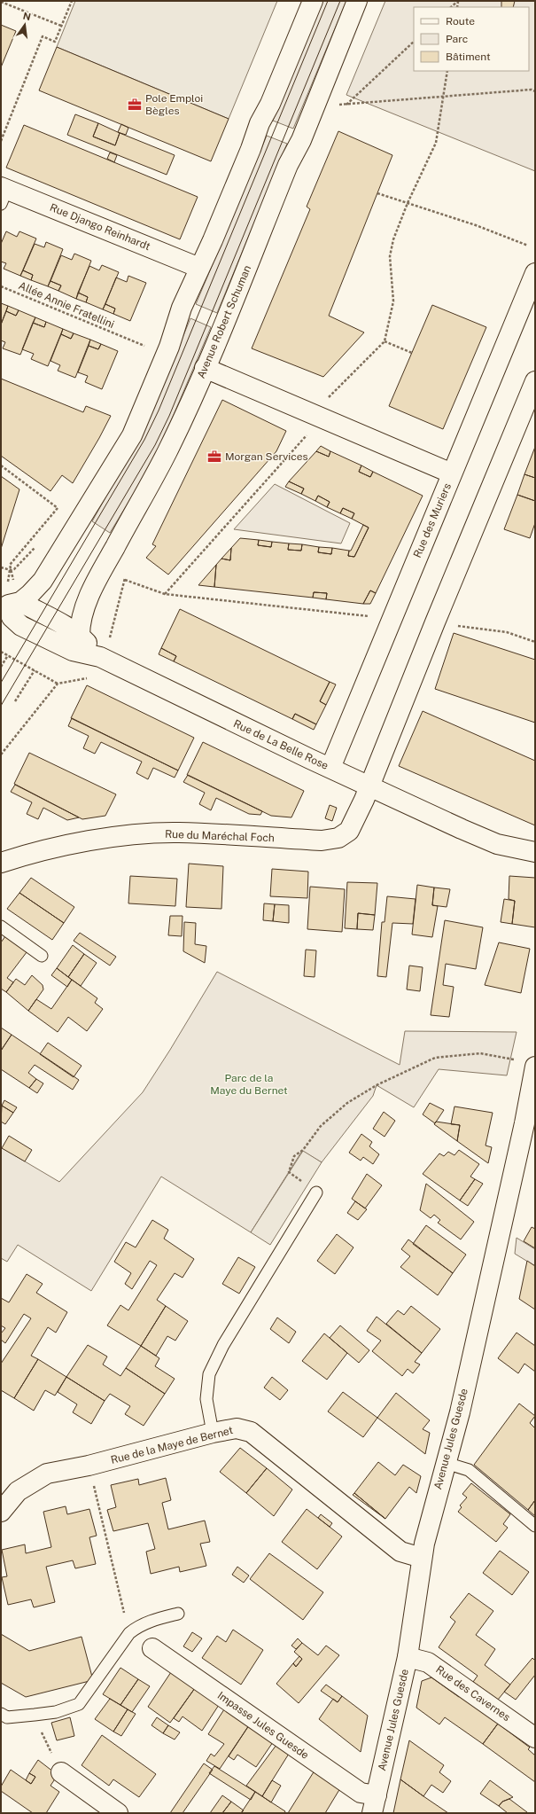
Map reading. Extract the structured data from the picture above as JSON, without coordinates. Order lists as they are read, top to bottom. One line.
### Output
{"streets":{"street":["Rue Django Reinhardt","Avenue Robert Schuman","Rue des Muriers","Rue de La Belle Rose","Rue du Maréchal Foch","Avenue Jules Guesde","Rue de la Maye de Bernet","Rue des Cavernes","Impasse Jules Guesde"],"path":["Allée Annie Fratellini"]},"crossings":[["Avenue Robert Schuman","Rue de La Belle Rose"],["Rue des Muriers","Rue de La Belle Rose"],["Rue de La Belle Rose","Rue du Maréchal Foch"],["Avenue Jules Guesde","Rue de la Maye de Bernet"],["Avenue Jules Guesde","Rue des Cavernes"],["Avenue Jules Guesde","Impasse Jules Guesde"]],"parks":["Parc de la Maye du Bernet"],"places":{"office":["Pole Emploi Bègles","Morgan Services"]},"legend":["Route","Parc","Bâtiment"],"north":"top"}
